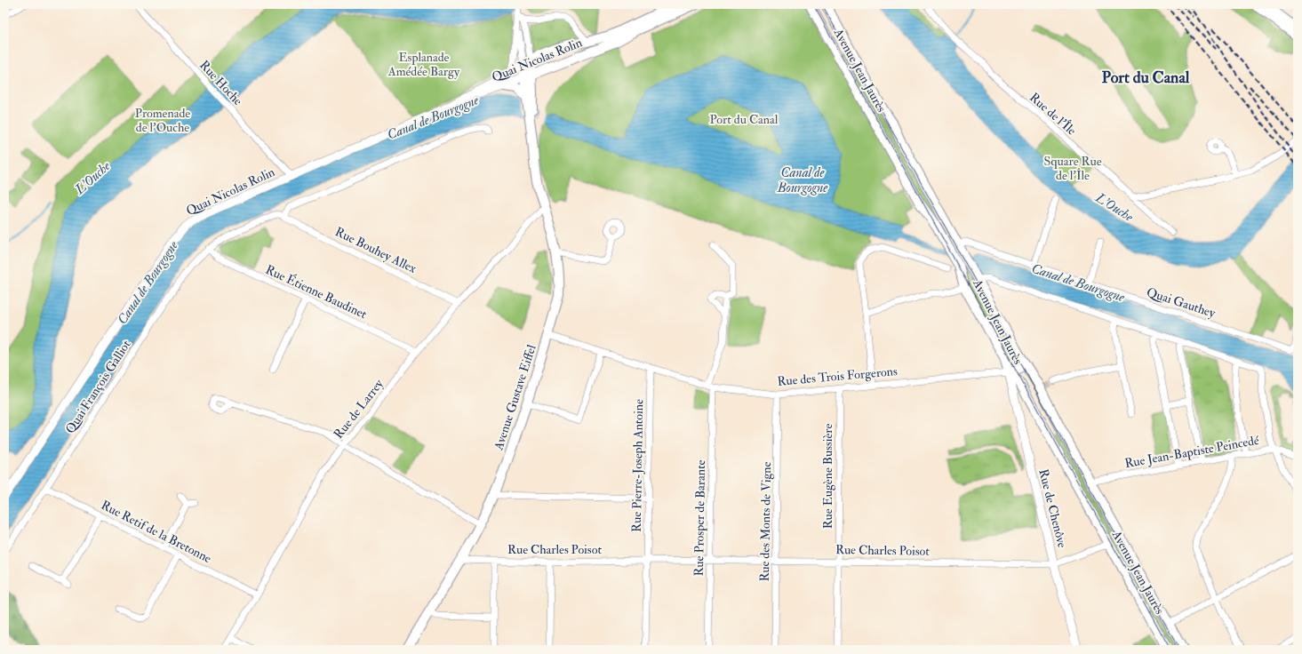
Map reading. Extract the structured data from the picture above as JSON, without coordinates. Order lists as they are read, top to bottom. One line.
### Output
{"streets":{"main road":["Quai Nicolas Rolin","Avenue Jean Jaurès","Avenue Gustave Eiffel"],"street":["Rue Hoche","Rue de l'Île","Rue Bouhey Allex","Rue Étienne Baudinet","Quai Gauthey","Rue des Trois Forgerons","Quai François Galliot","Rue de Larrey","Rue Jean-Baptiste Peincedé","Rue Pierre-Joseph Antoine","Rue Eugène Bussière","Rue de Chenôve","Rue Prosper de Barante","Rue des Monts de Vigne","Rue Retif de la Bretonne","Rue Charles Poisot"]},"crossings":[["Quai Nicolas Rolin","Rue Hoche"],["Quai Nicolas Rolin","Avenue Gustave Eiffel"],["Avenue Jean Jaurès","Quai Gauthey"],["Avenue Jean Jaurès","Rue des Trois Forgerons"],["Avenue Jean Jaurès","Rue Jean-Baptiste Peincedé"],["Avenue Jean Jaurès","Rue de Chenôve"],["Avenue Jean Jaurès","Rue Charles Poisot"],["Rue Bouhey Allex","Quai François Galliot"],["Rue Bouhey Allex","Rue de Larrey"],["Rue Étienne Baudinet","Quai François Galliot"],["Rue Étienne Baudinet","Rue de Larrey"],["Rue des Trois Forgerons","Avenue Gustave Eiffel"],["Rue des Trois Forgerons","Rue Pierre-Joseph Antoine"],["Rue des Trois Forgerons","Rue Eugène Bussière"],["Rue des Trois Forgerons","Rue de Chenôve"],["Rue des Trois Forgerons","Rue Prosper de Barante"],["Rue des Trois Forgerons","Rue des Monts de Vigne"],["Quai François Galliot","Rue Retif de la Bretonne"],["Avenue Gustave Eiffel","Rue de Larrey"],["Avenue Gustave Eiffel","Rue Charles Poisot"],["Rue de Larrey","Rue Retif de la Bretonne"],["Rue Pierre-Joseph Antoine","Rue Charles Poisot"],["Rue Eugène Bussière","Rue Charles Poisot"],["Rue de Chenôve","Rue Charles Poisot"],["Rue Prosper de Barante","Rue Charles Poisot"],["Rue des Monts de Vigne","Rue Charles Poisot"]],"districts":["Port du Canal"],"water":["Canal de Bourgogne","L'Ouche"],"parks":["Esplanade Amédée Bargy","Promenade de l'Ouche","Port du Canal","Square Rue de l'Île"]}
